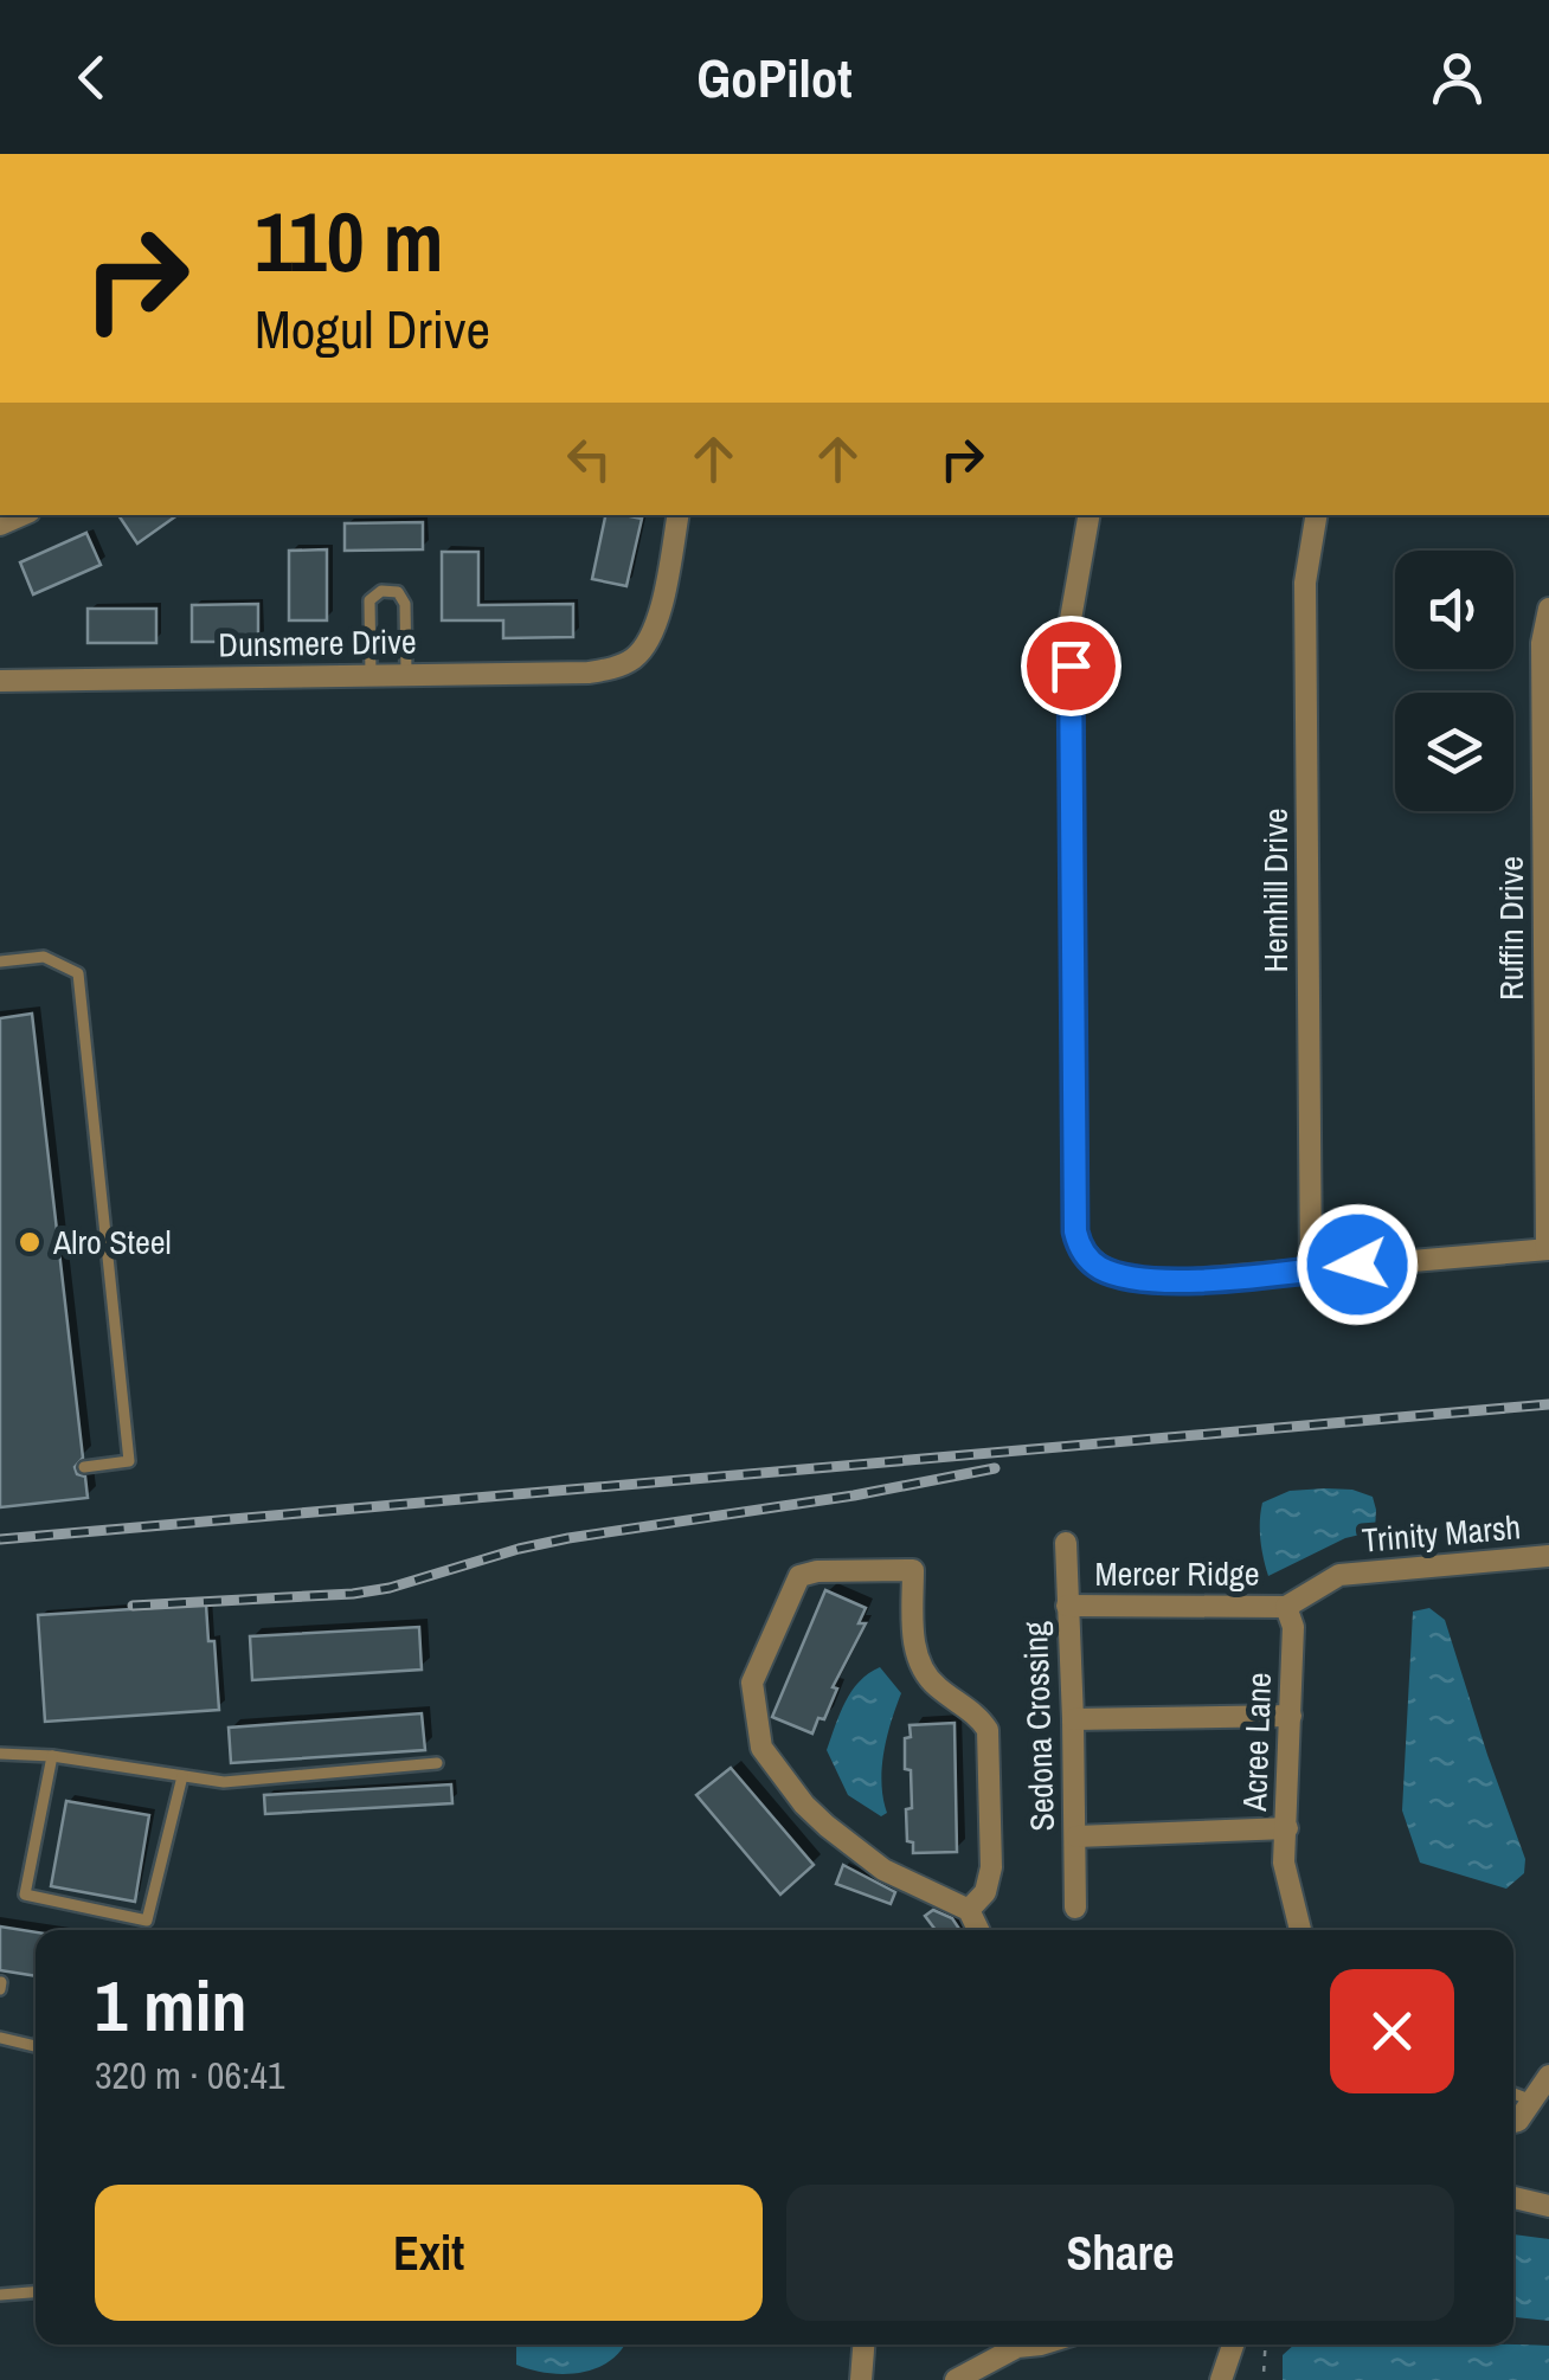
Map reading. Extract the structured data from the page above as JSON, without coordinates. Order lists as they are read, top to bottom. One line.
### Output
{"streets":{"street":["Dunsmere Drive","Hemhill Drive","Ruffin Drive","Trinity Marsh","Mercer Ridge","Sedona Crossing","Acree Lane"]},"crossings":[["Trinity Marsh","Mercer Ridge"],["Trinity Marsh","Acree Lane"],["Mercer Ridge","Sedona Crossing"],["Mercer Ridge","Acree Lane"]],"places":["Alro Steel"],"page":{"header":"GoPilot","turn":["110 m","Mogul Drive"],"heading":["1 min","320 m · 06:41"],"buttons":["Exit","Share"]}}
